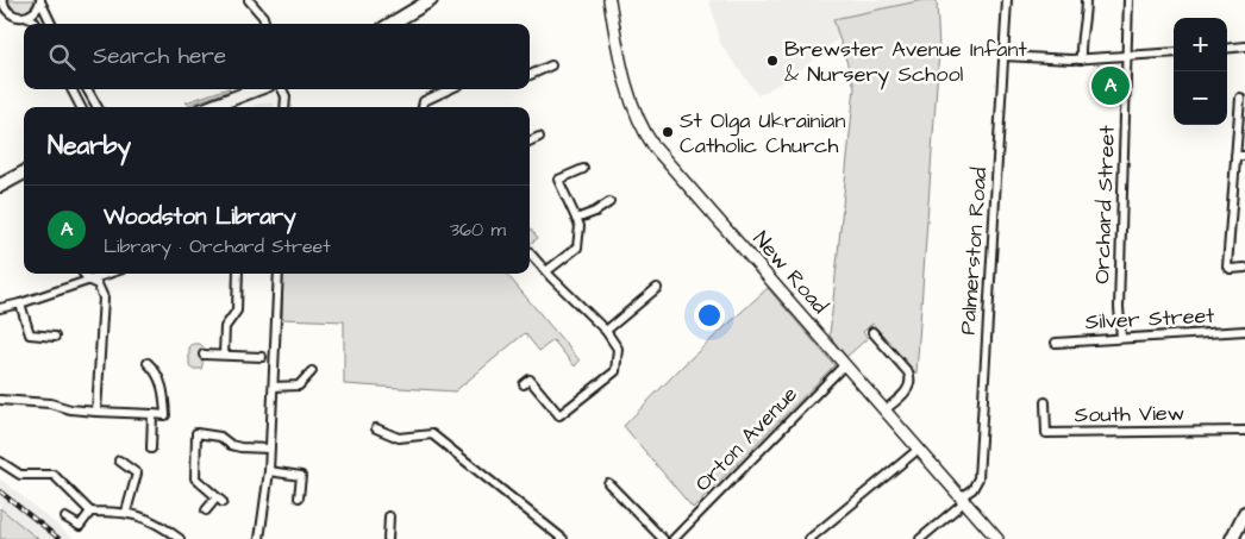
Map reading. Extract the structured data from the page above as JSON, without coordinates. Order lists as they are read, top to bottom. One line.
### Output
{"streets":{"street":["Orchard Street","Palmerston Road","New Road","Silver Street","South View","Orton Avenue"]},"crossings":[["Orchard Street","Silver Street"],["Palmerston Road","New Road"],["New Road","Orton Avenue"]],"places":["Brewster Avenue Infant & Nursery School","St Olga Ukrainian Catholic Church"],"page":{"map_buttons":["+","−"],"search":"Search here","pins":"A","heading":"Nearby","list":[{"mark":"A","name":"Woodston Library","note":"Library · Orchard Street","value":"360 m"}]}}
